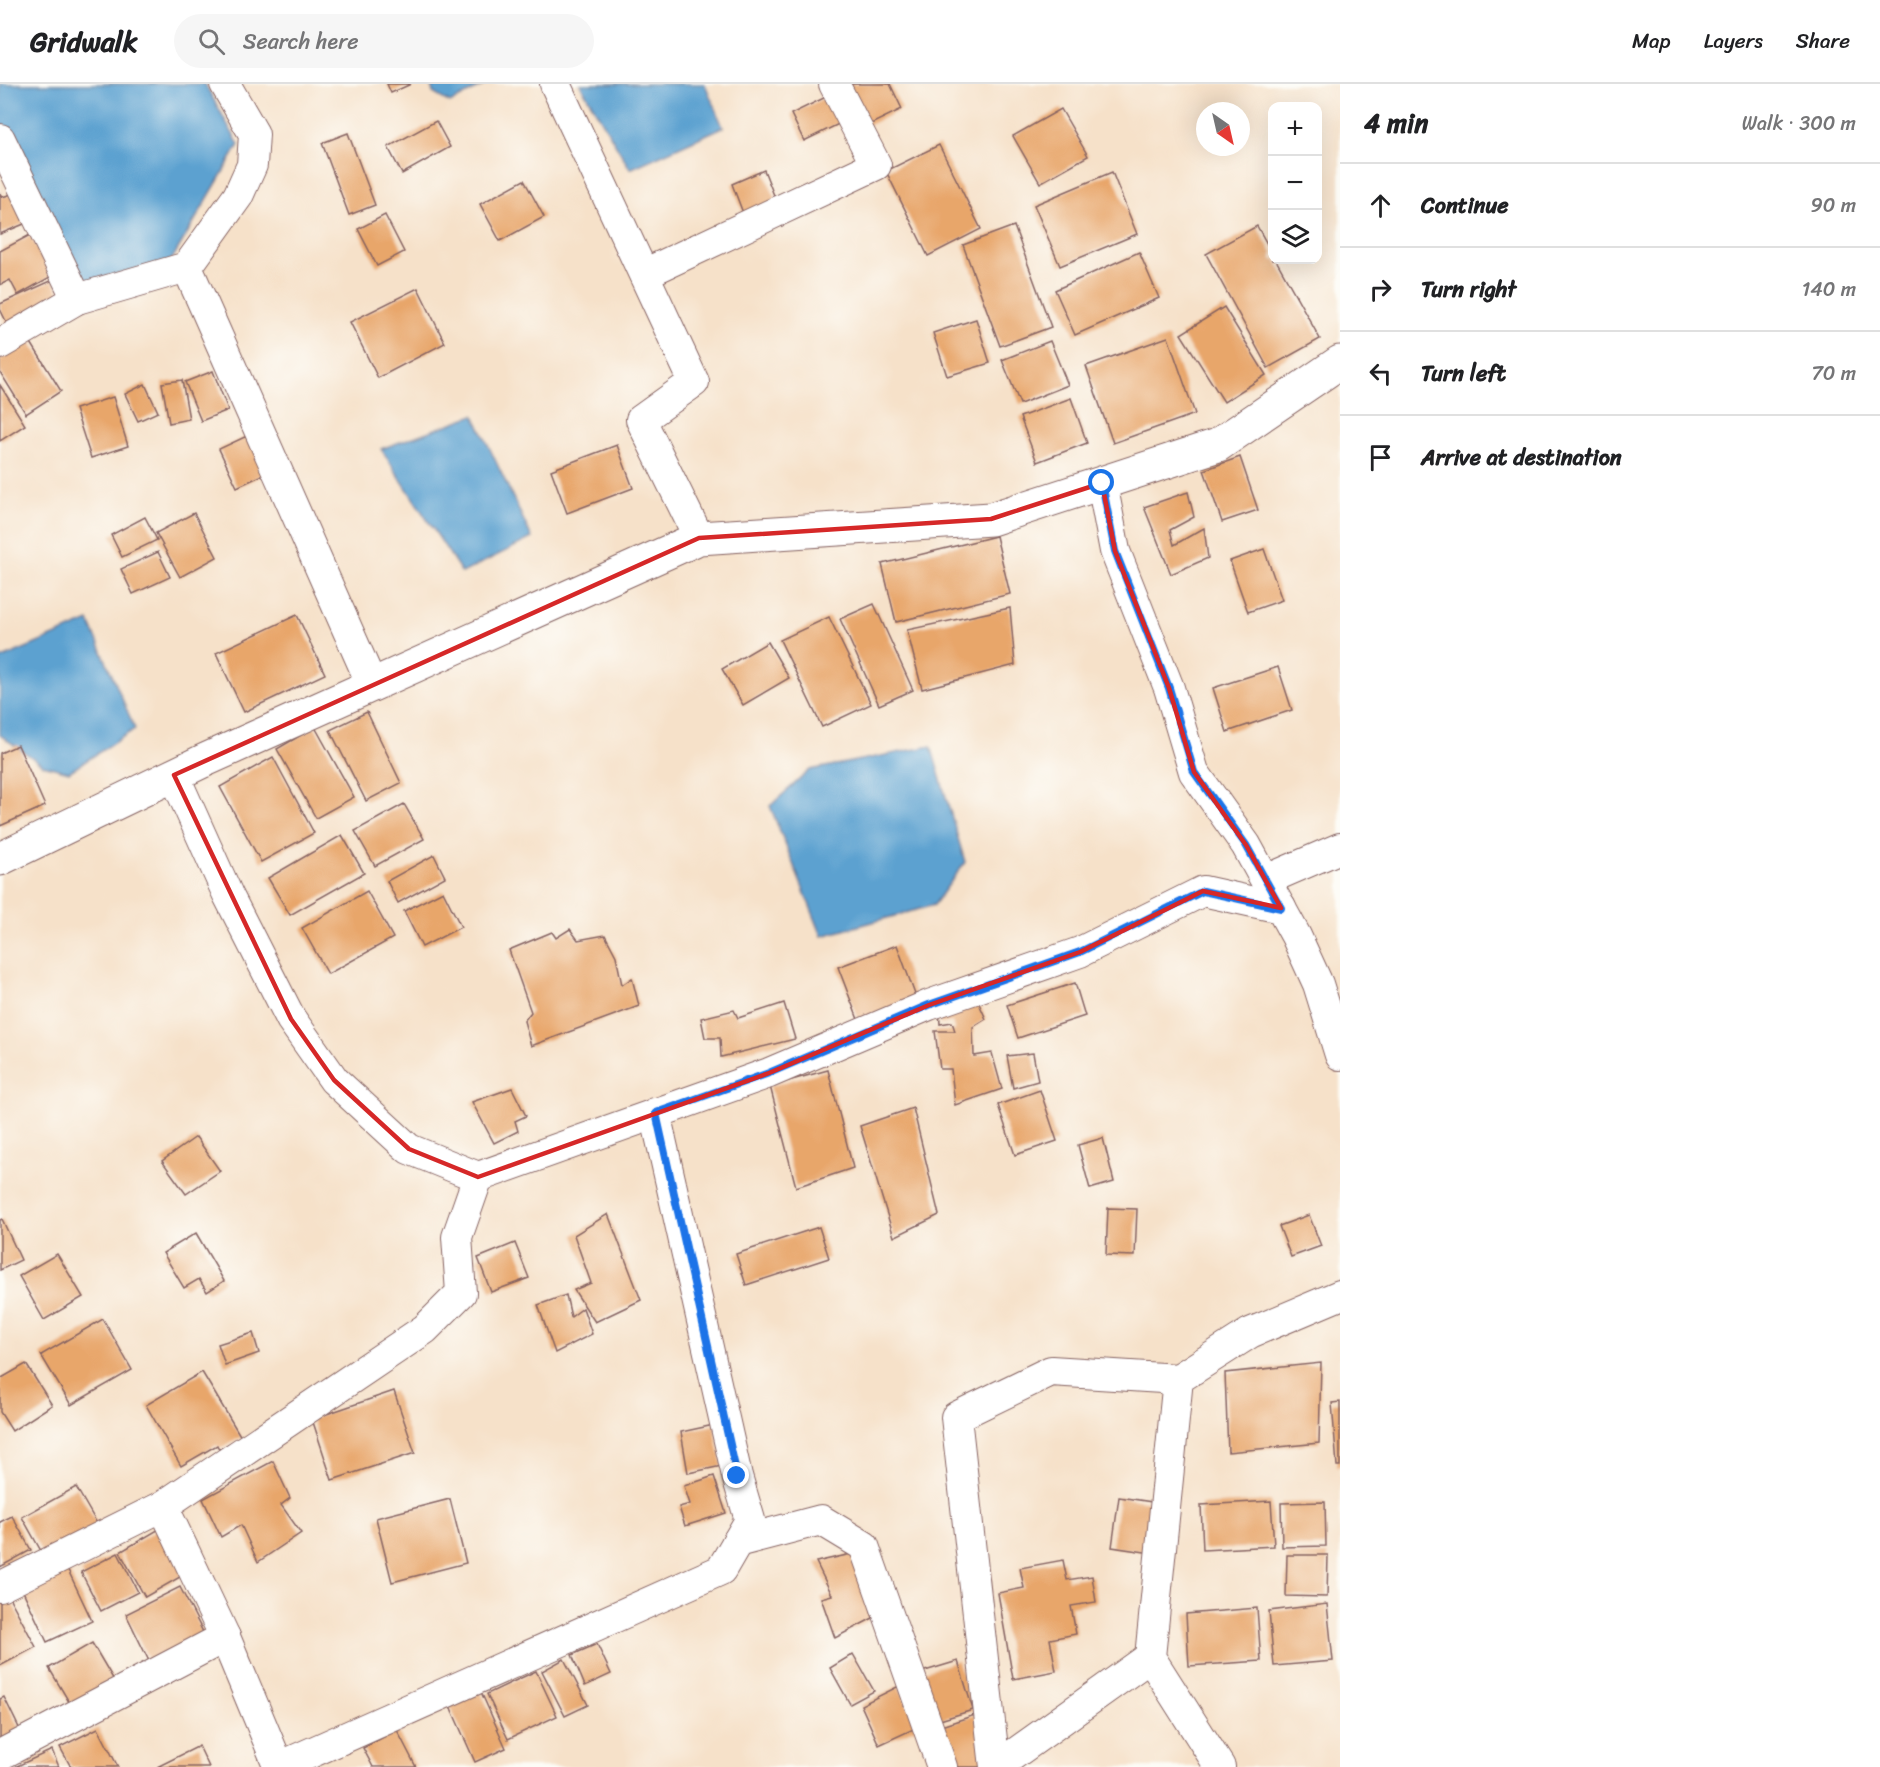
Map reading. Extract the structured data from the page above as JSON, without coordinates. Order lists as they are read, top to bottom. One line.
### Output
{"north":"bottom right","page":{"header":"Gridwalk","search":"Search here","nav":["Map","Layers","Share"],"heading":["4 min","Walk · 300 m"],"map_buttons":["+","−"],"list":[["Continue","90 m"],["Turn right","140 m"],["Turn left","70 m"],"Arrive at destination"]}}
